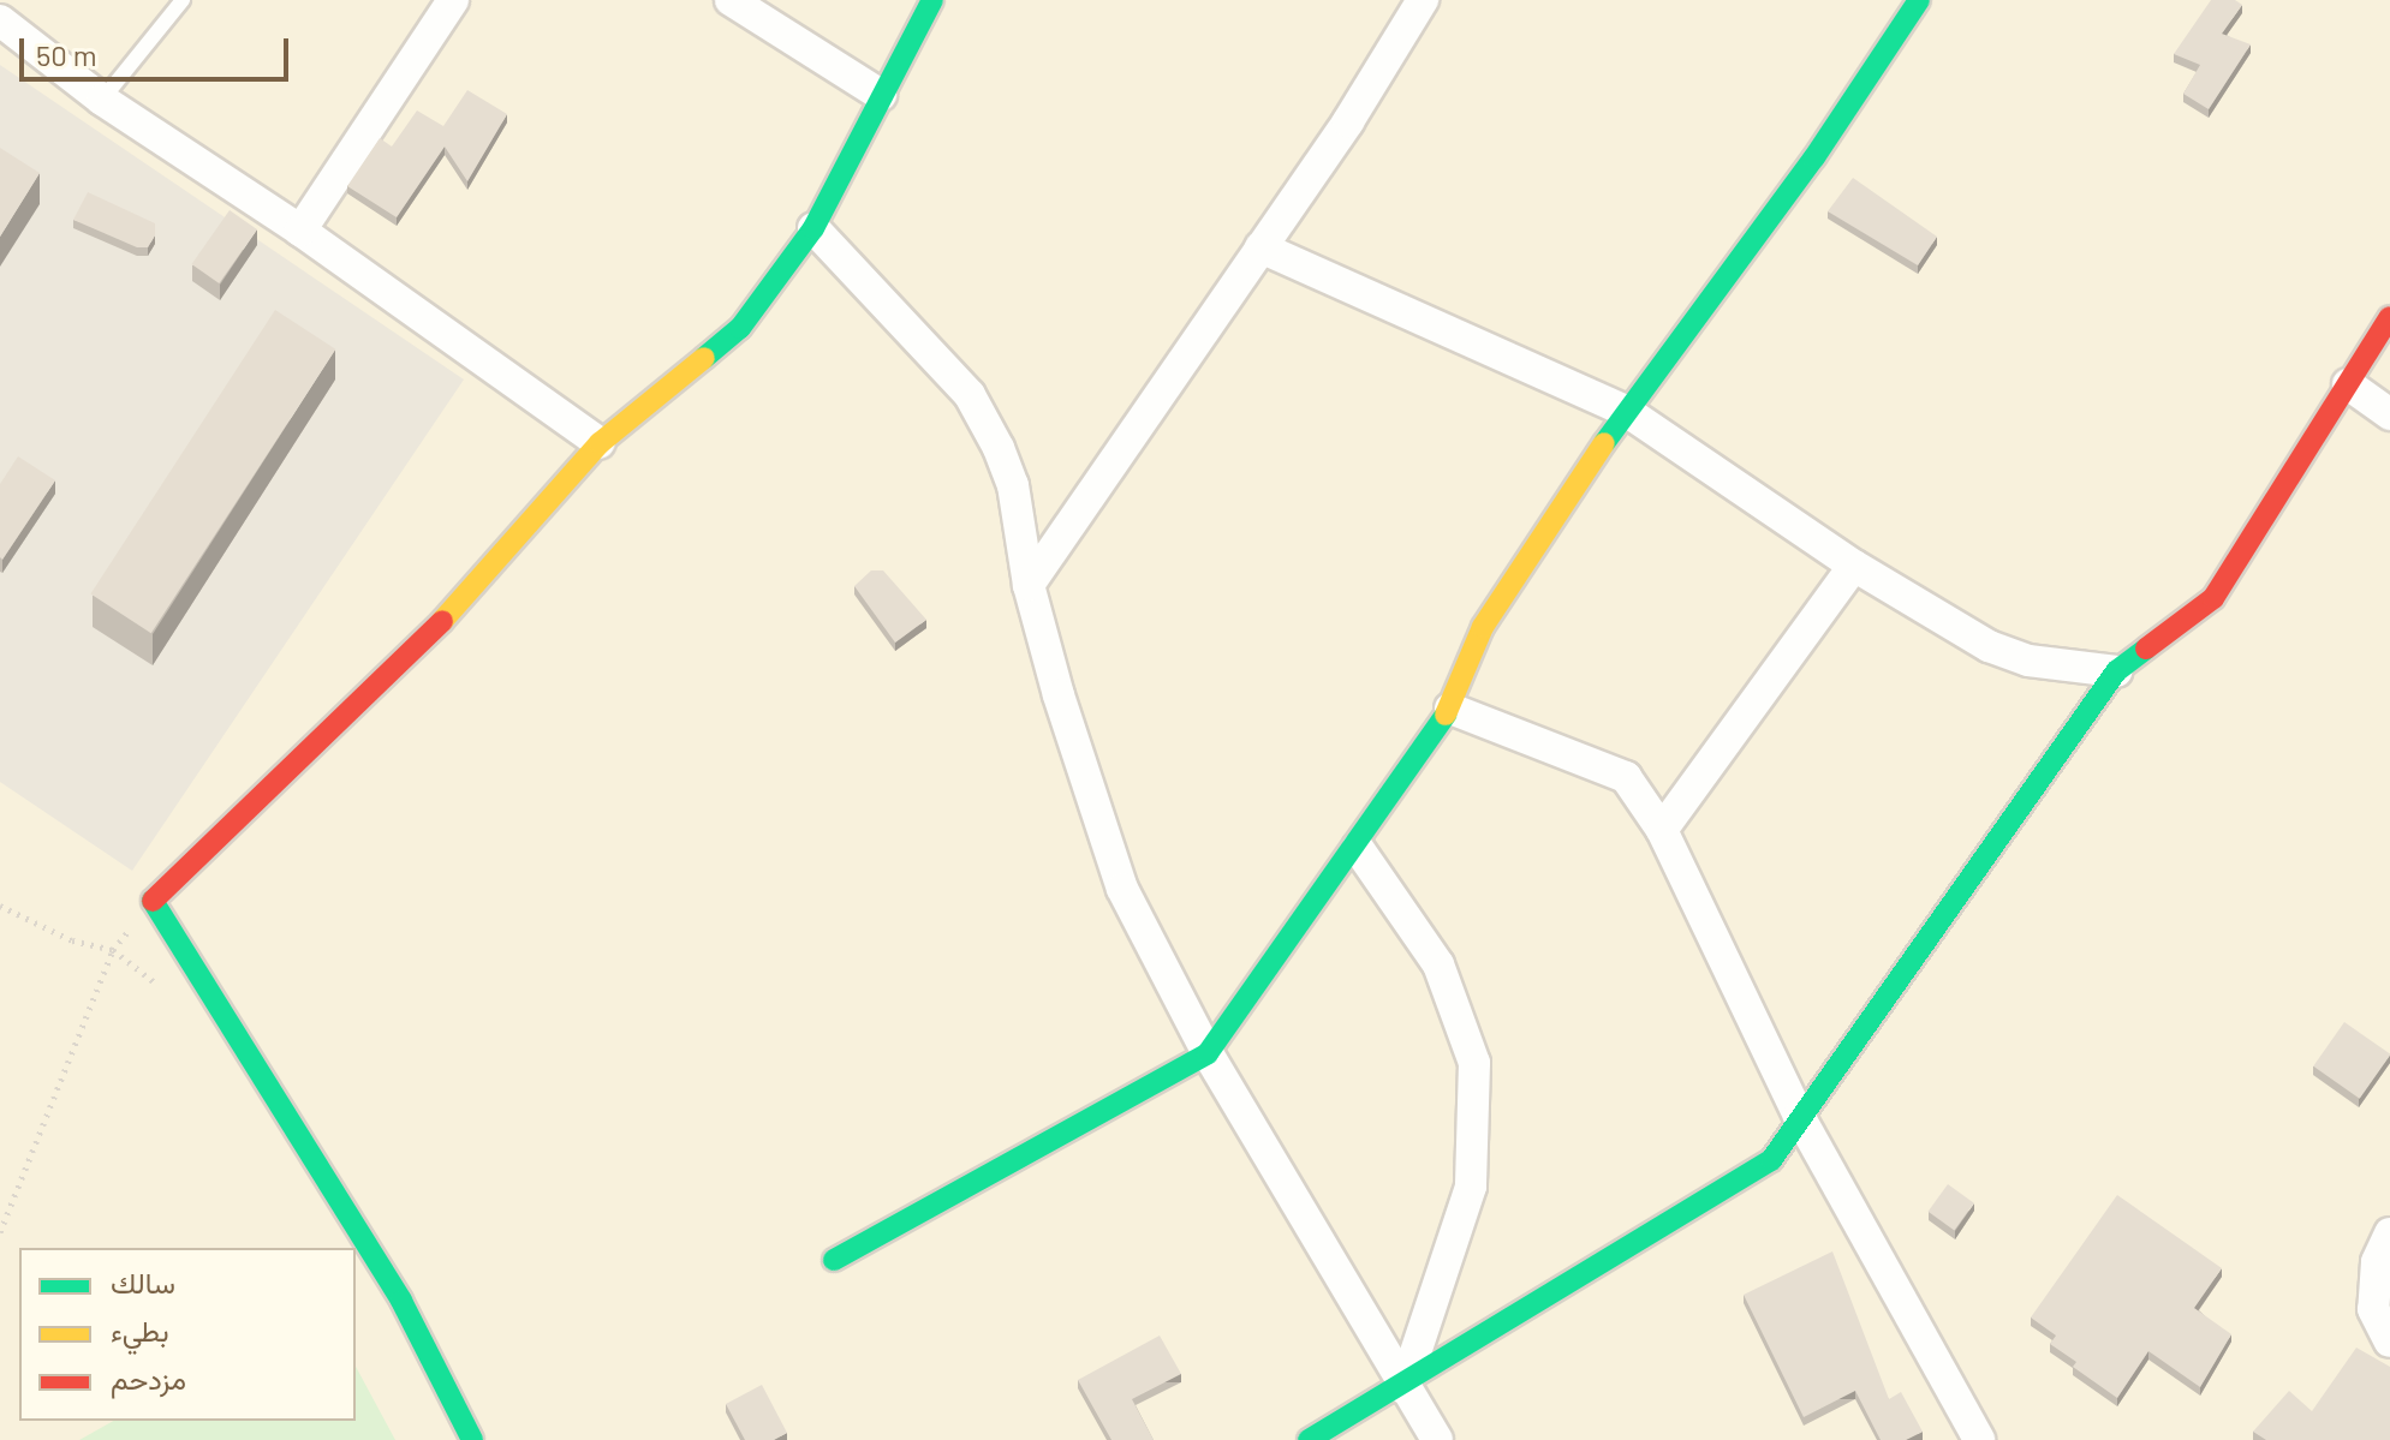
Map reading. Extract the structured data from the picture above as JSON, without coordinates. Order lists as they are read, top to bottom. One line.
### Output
{"legend":["سالك","بطيء","مزدحم"],"scale_bar":"50 m"}
